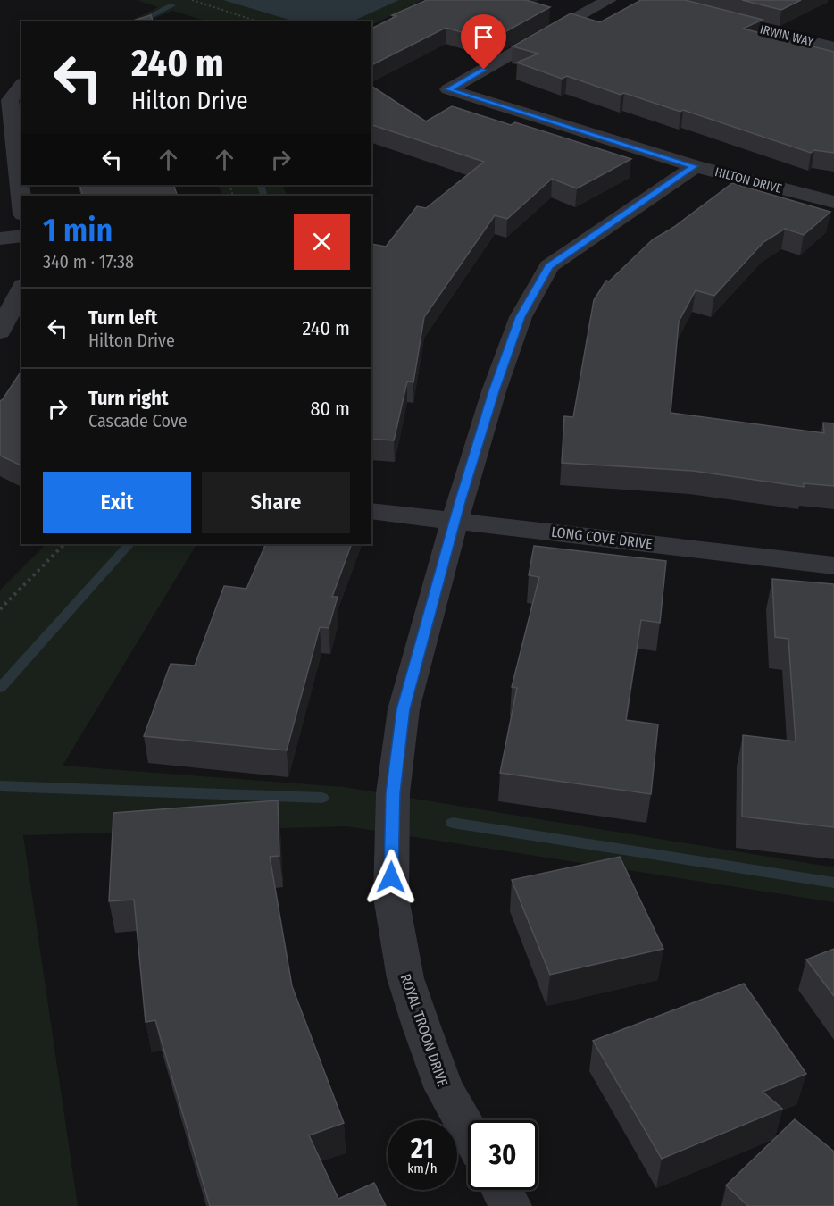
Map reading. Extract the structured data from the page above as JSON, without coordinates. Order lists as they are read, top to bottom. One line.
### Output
{"streets":{"street":["IRWIN WAY","HILTON DRIVE","LONG COVE DRIVE","ROYAL TROON DRIVE"]},"crossings":[["HILTON DRIVE","ROYAL TROON DRIVE"],["LONG COVE DRIVE","ROYAL TROON DRIVE"]],"page":{"turn":["240 m","Hilton Drive"],"heading":["1 min","340 m · 17:38"],"list":[{"name":"Turn left","note":"Hilton Drive","value":"240 m"},{"name":"Turn right","note":"Cascade Cove","value":"80 m"}],"buttons":["Exit","Share"],"speed":"21 km/h","limit":"30"}}
